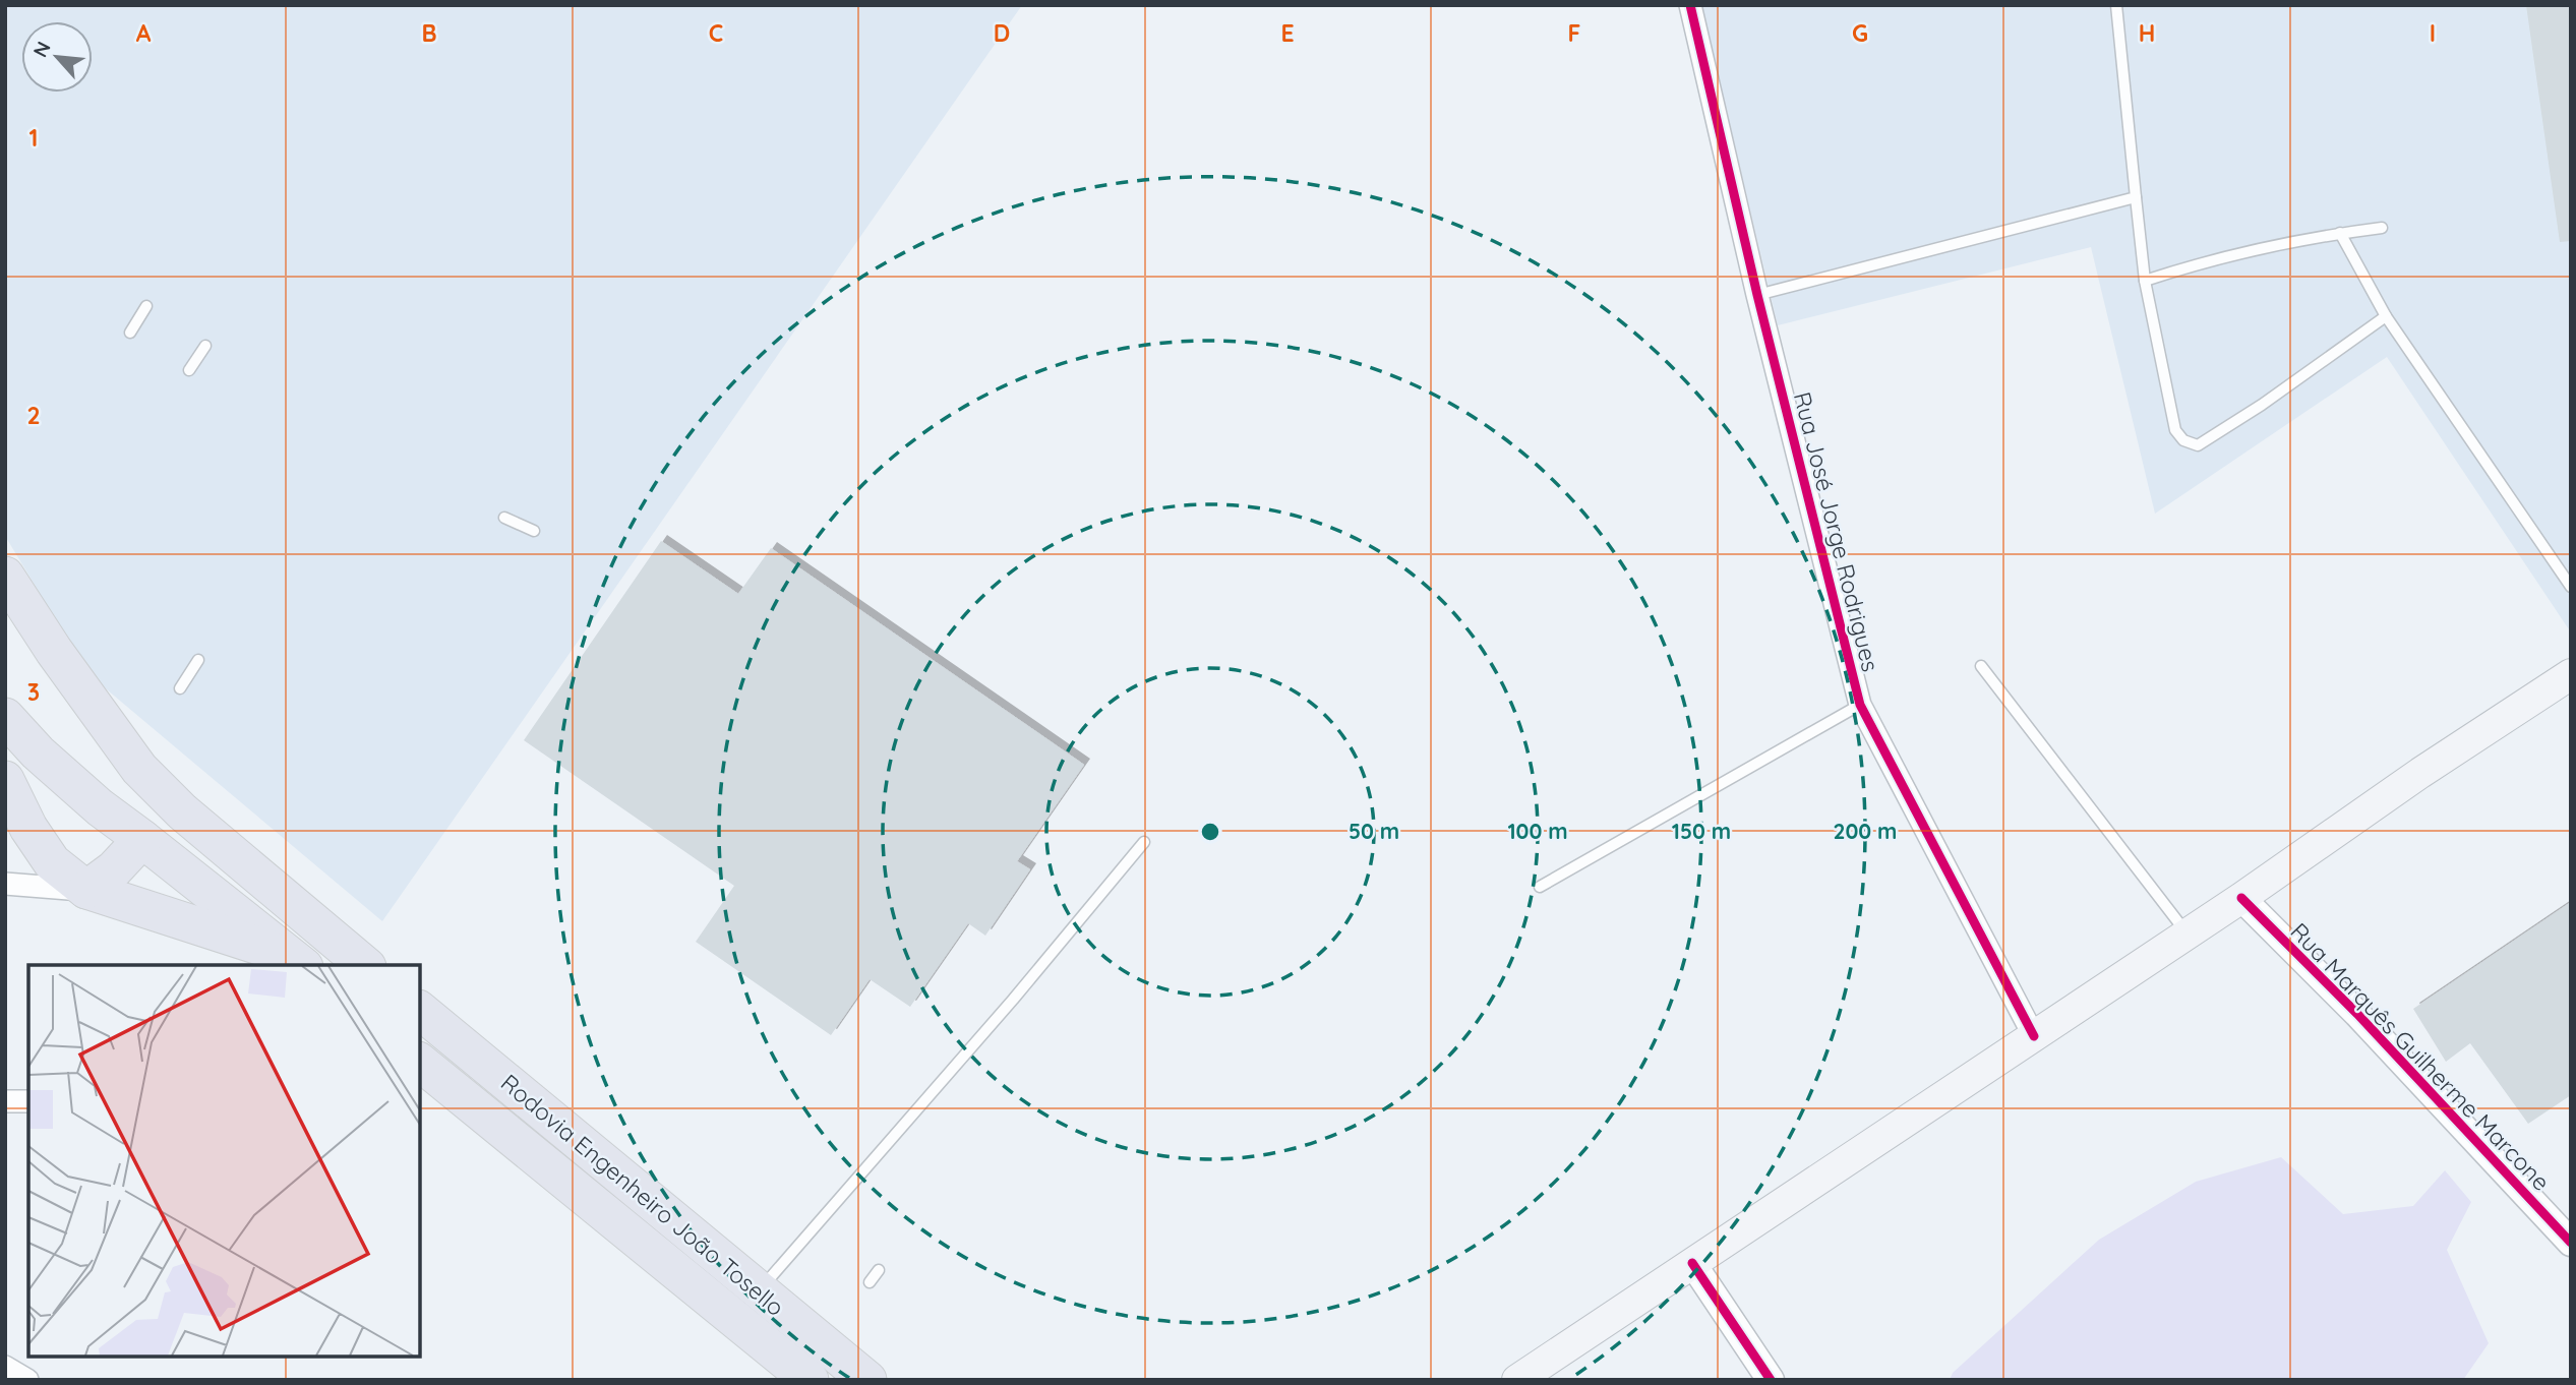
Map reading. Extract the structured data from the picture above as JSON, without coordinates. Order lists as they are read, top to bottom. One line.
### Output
{"streets":{"highway":["Rodovia Engenheiro João Tosello"],"street":["Rua José Jorge Rodrigues","Rua Marquês Guilherme Marcone"]},"north":"top left","grid":{"columns":["A","B","C","D","E","F","G","H","I"],"rows":["1","2","3"]},"rings":["50 m","100 m","150 m","200 m"]}
